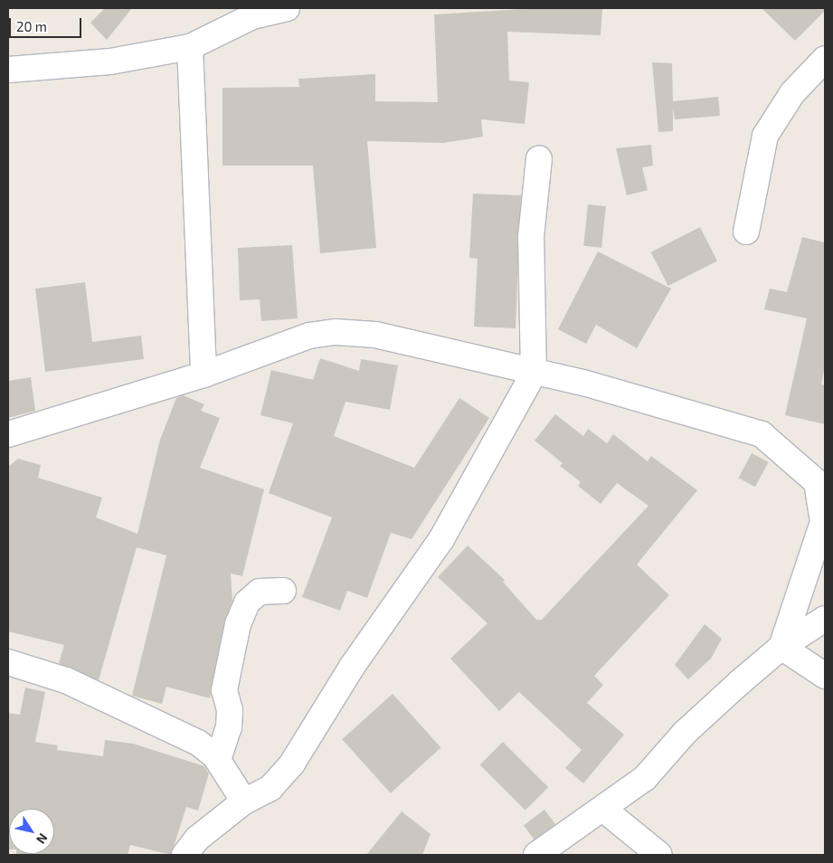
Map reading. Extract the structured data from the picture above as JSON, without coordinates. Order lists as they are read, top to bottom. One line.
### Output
{"scale_bar":"20 m","north":"bottom right"}
